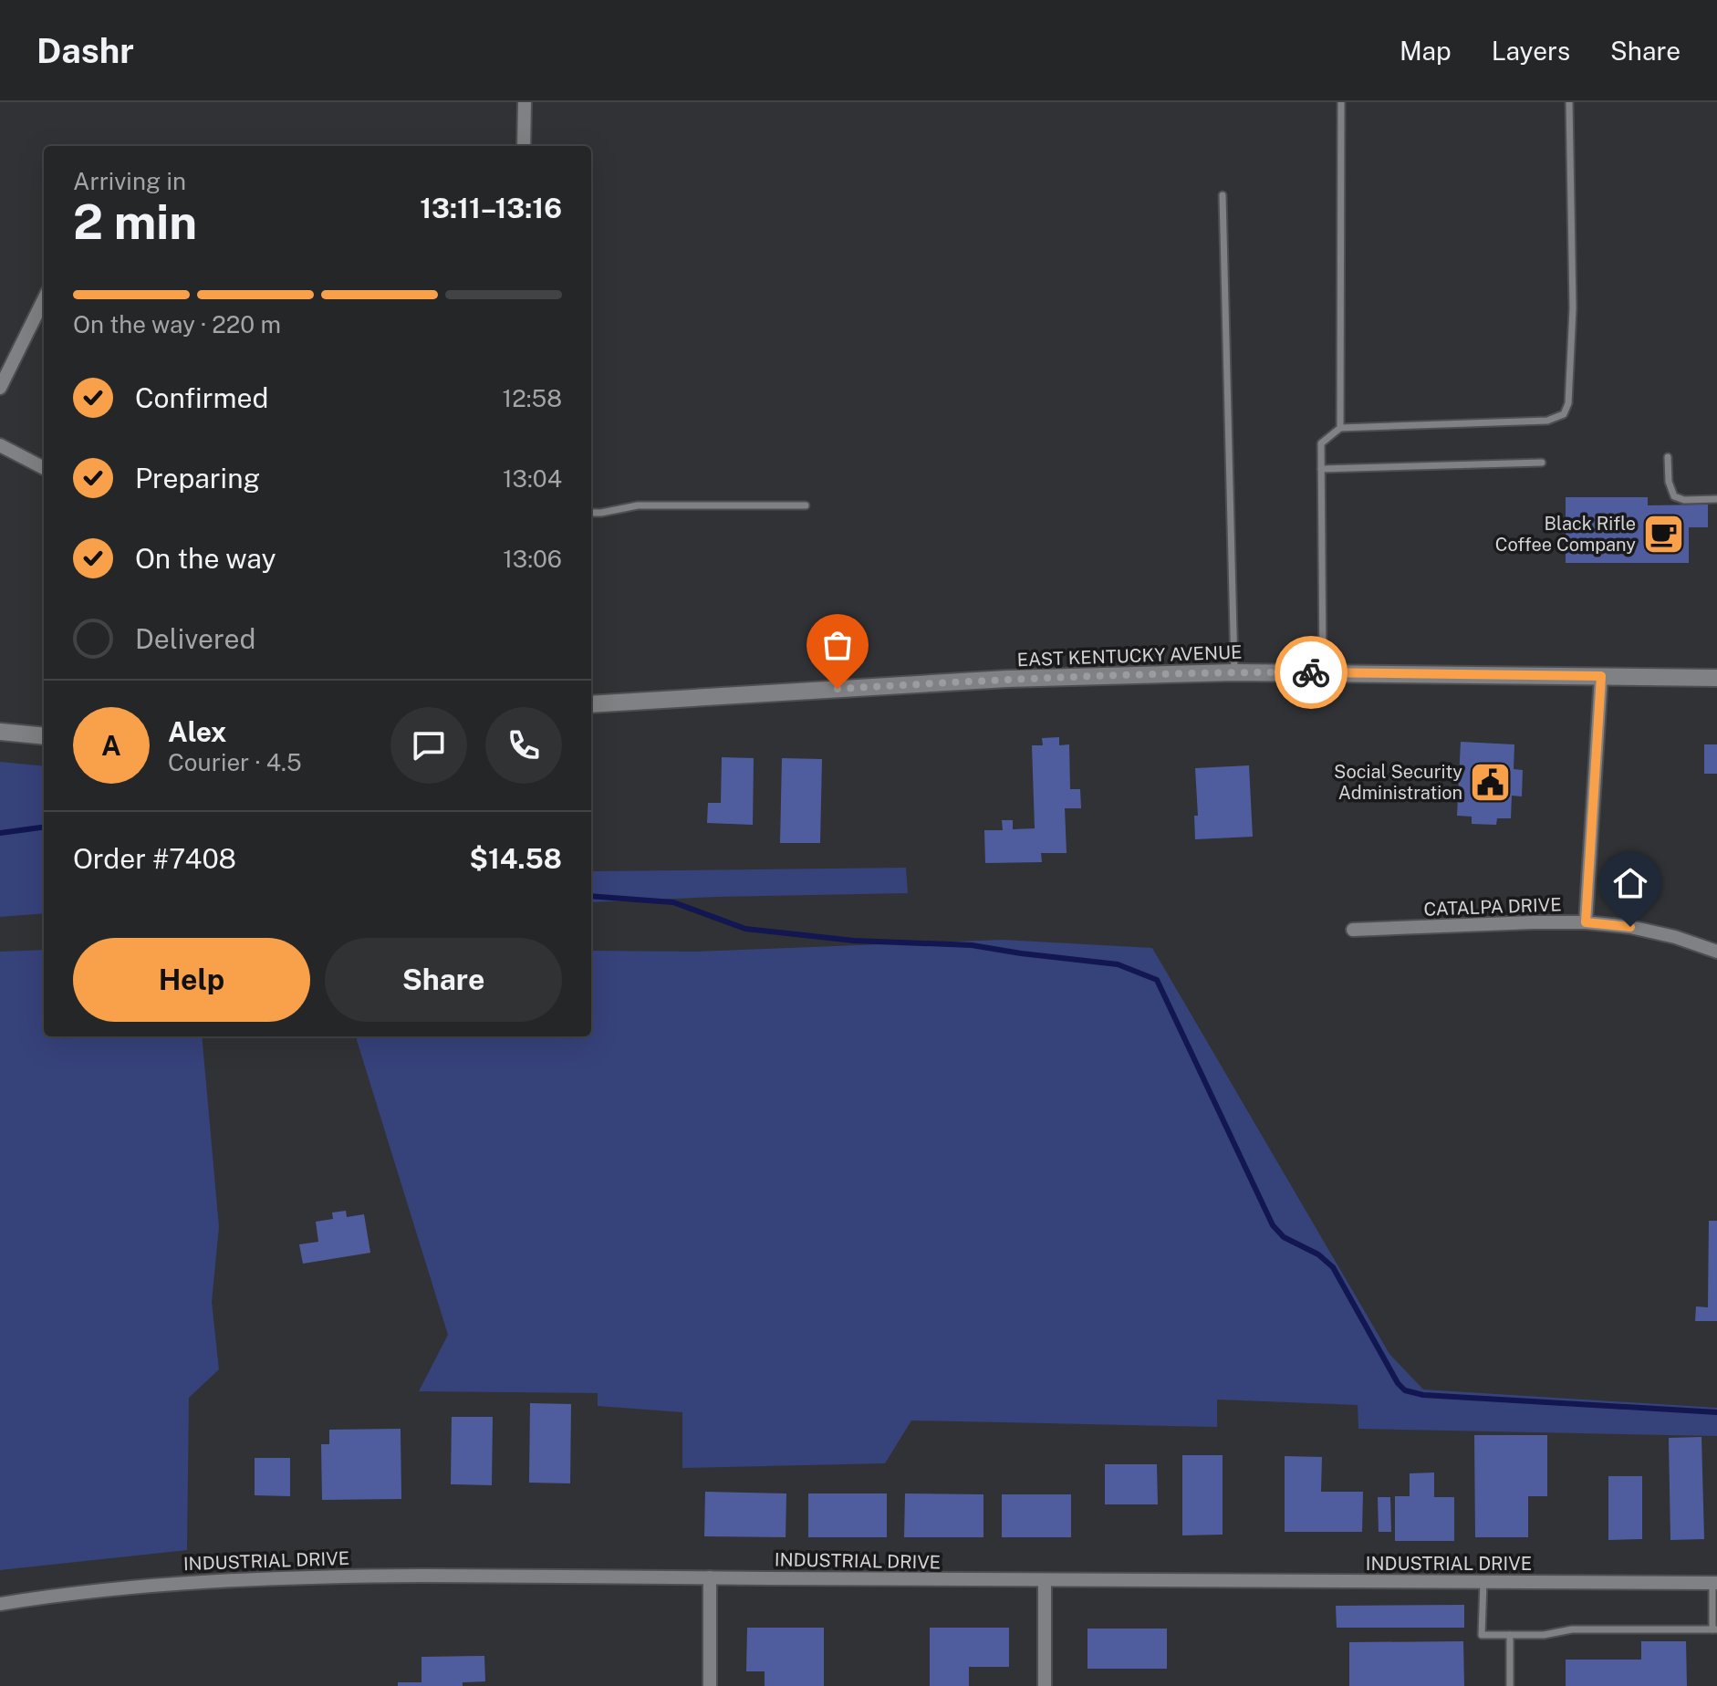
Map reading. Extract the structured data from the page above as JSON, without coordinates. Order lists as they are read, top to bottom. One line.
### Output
{"streets":{"street":["EAST KENTUCKY AVENUE","CATALPA DRIVE","INDUSTRIAL DRIVE"]},"places":{"cafe":["Black Rifle Coffee Company"],"public building":["Social Security Administration"]},"page":{"header":"Dashr","nav":["Map","Layers","Share"],"heading":["2 min","Arriving in","13:11–13:16"],"panel":["Alex","Courier · 4.5","Order #7408","$14.58"],"bar":"On the way · 220 m","list":[["Confirmed","12:58"],["Preparing","13:04"],["On the way","13:06"],"Delivered"],"round":"A","buttons":["Help","Share"]}}
